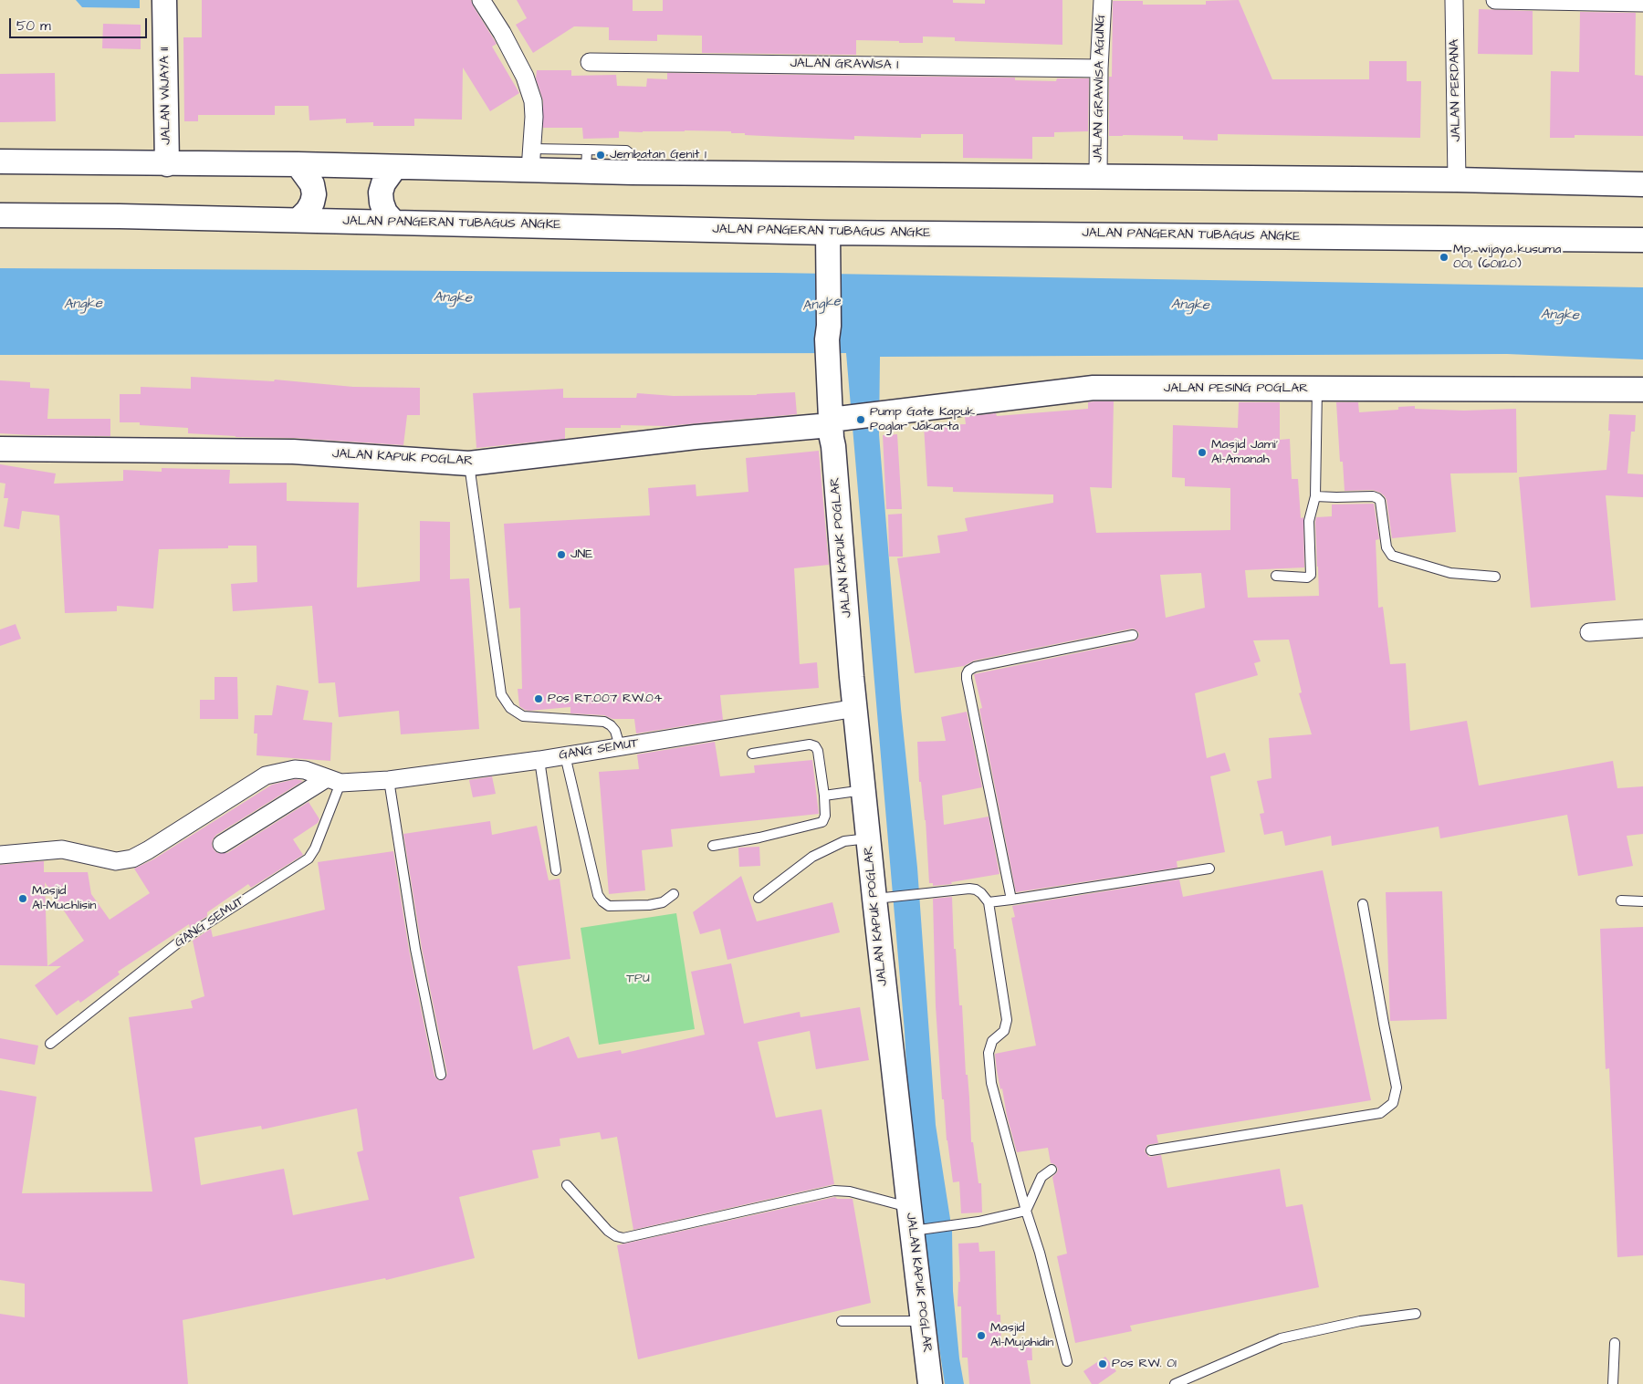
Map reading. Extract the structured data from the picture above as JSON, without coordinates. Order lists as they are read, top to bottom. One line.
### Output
{"streets":{"main road":["JALAN WIJAYA II","JALAN PANGERAN TUBAGUS ANGKE","JALAN PESING POGLAR","JALAN KAPUK POGLAR"],"street":["JALAN GRAWISA I","JALAN GRAWISA AGUNG","JALAN PERDANA","GANG SEMUT"]},"crossings":[["JALAN GRAWISA I","JALAN GRAWISA AGUNG"],["JALAN PESING POGLAR","JALAN KAPUK POGLAR"],["JALAN KAPUK POGLAR","GANG SEMUT"]],"water":["Angke"],"parks":["TPU"],"places":["Jembatan Genit 1","Mp. wijaya kusuma 001, (601120)","Pump Gate Kapuk Poglar Jakarta","Masjid Jami' Al-Amanah","JNE","Pos RT.007 RW.04","Masjid Al-Muchlisin","Masjid Al-Mujahidin","Pos RW. 01"],"scale_bar":"50 m"}
